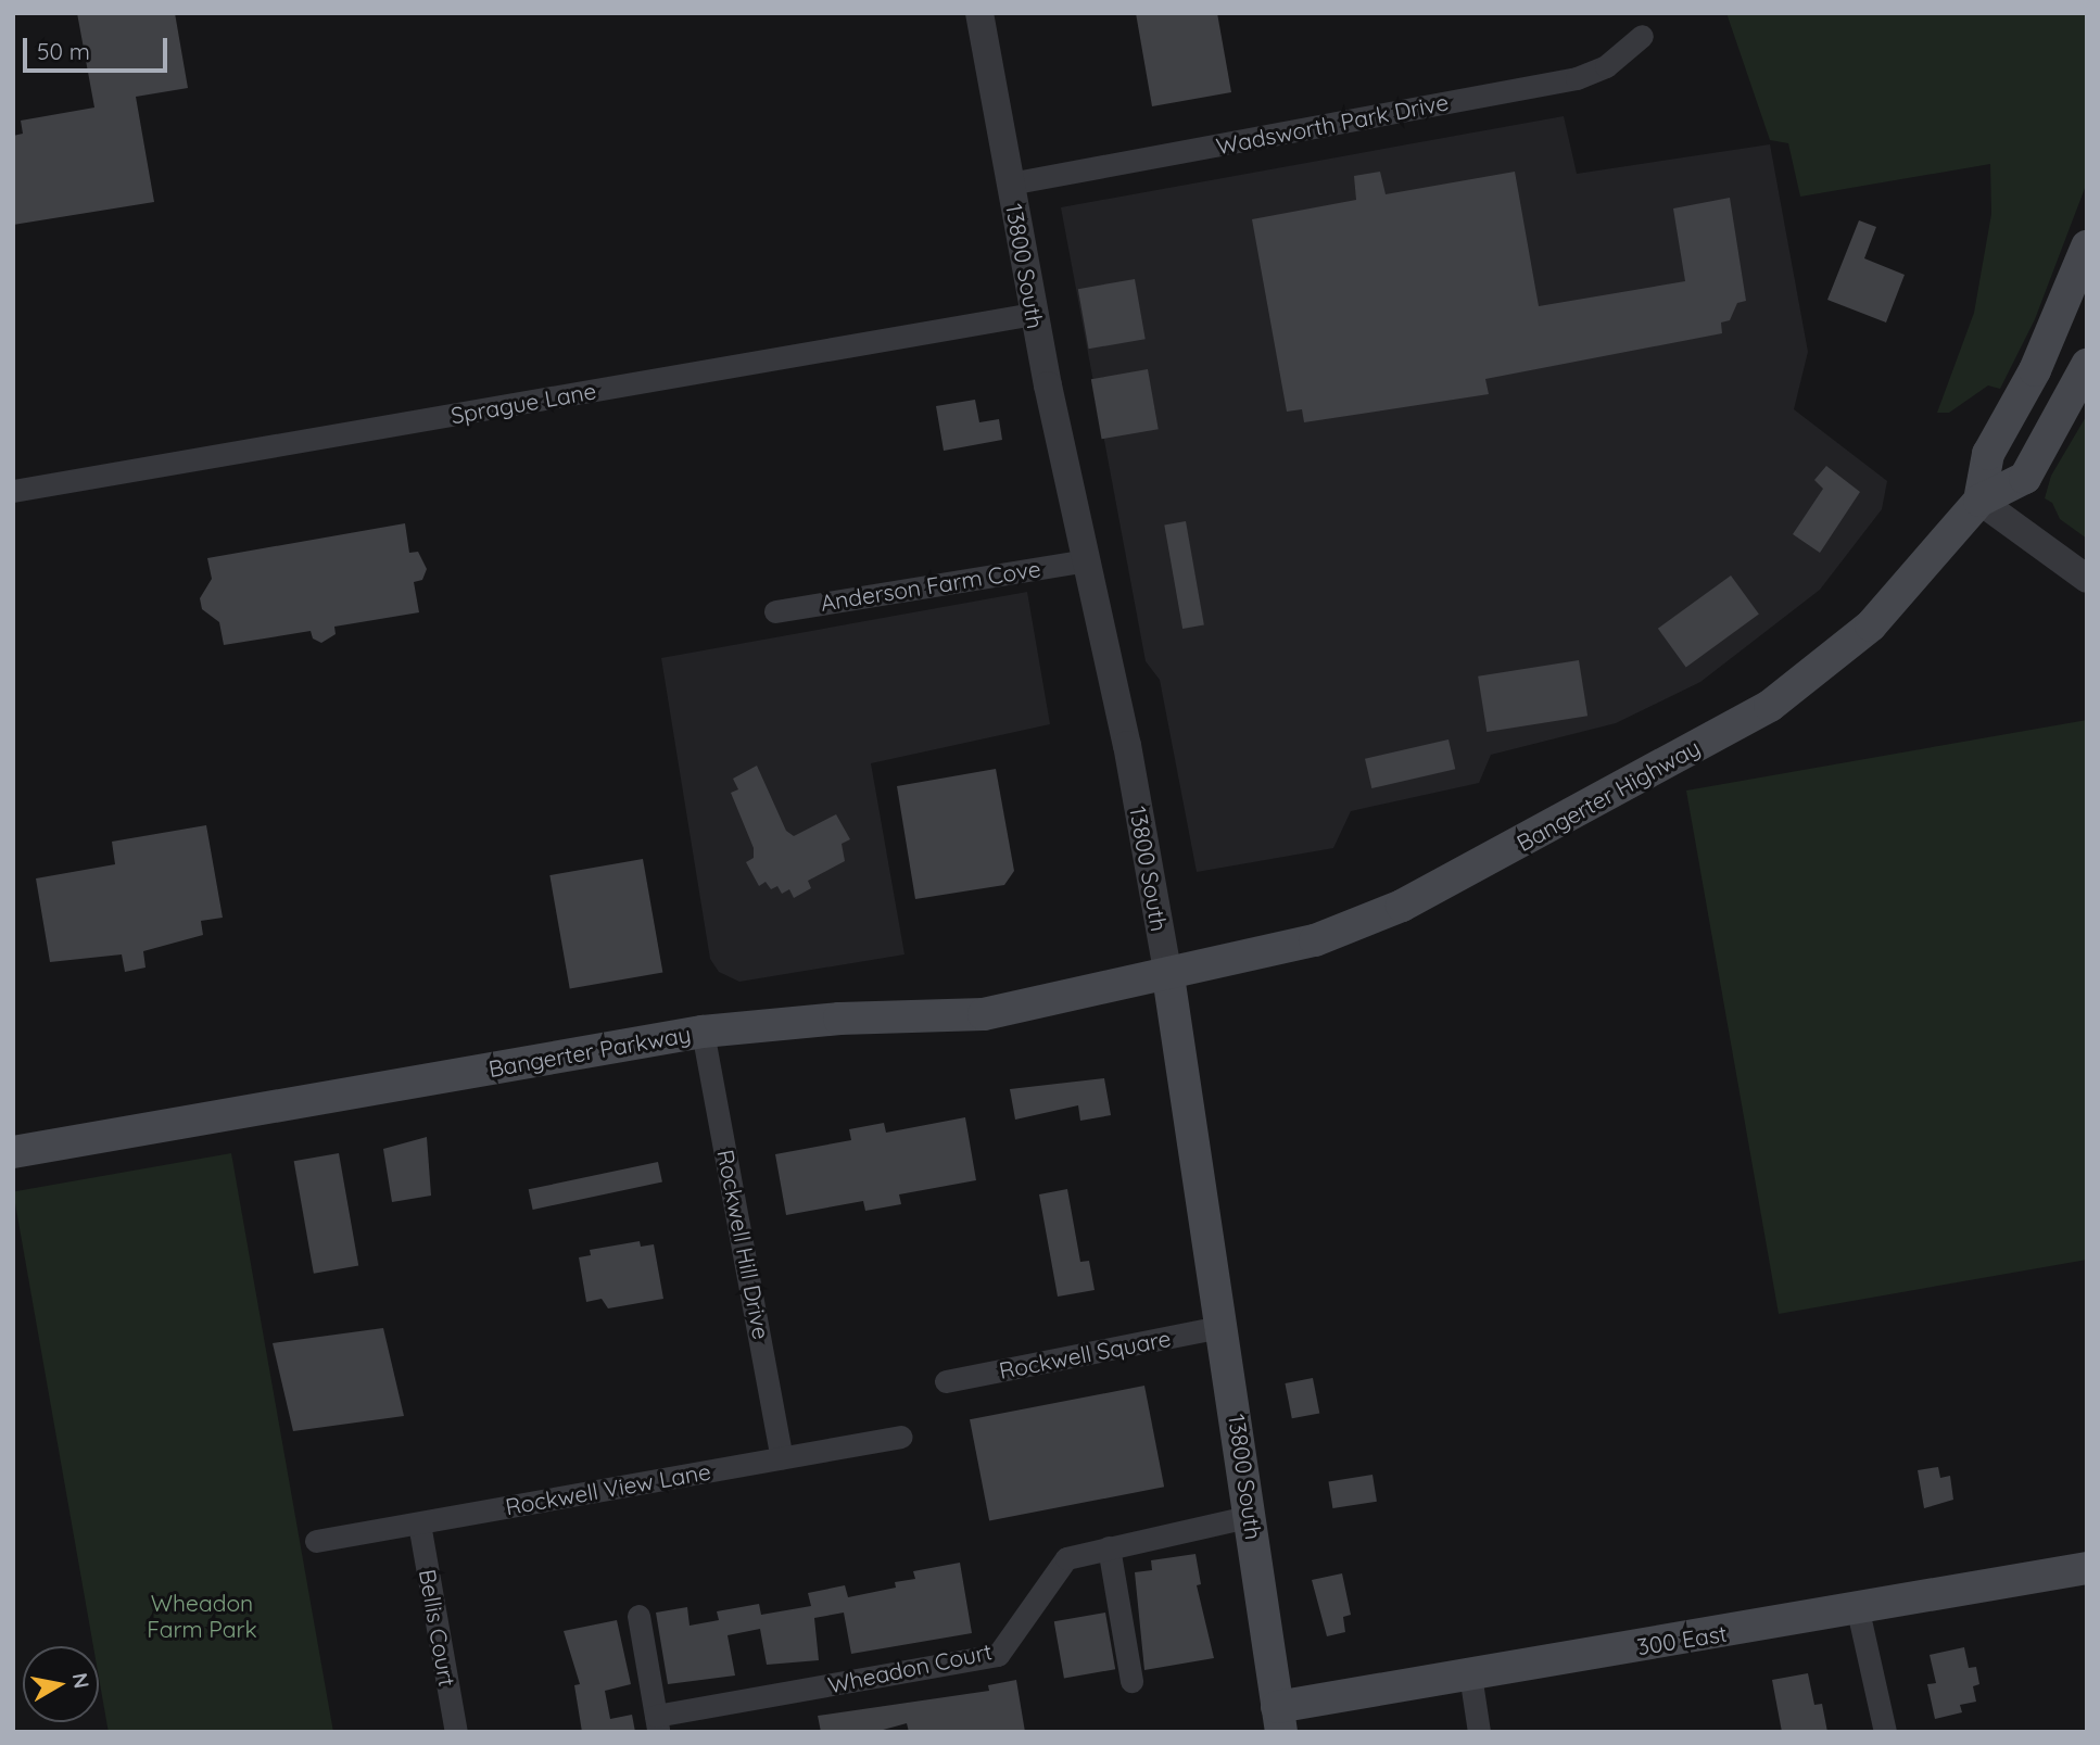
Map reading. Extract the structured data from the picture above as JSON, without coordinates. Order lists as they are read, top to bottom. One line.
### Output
{"streets":{"main road":["13800 South","Bangerter Highway","Bangerter Parkway","300 East"],"street":["Wadsworth Park Drive","Sprague Lane","Anderson Farm Cove","Rockwell Hill Drive","Rockwell Square","Rockwell View Lane","Bellis Court","Wheadon Court"]},"crossings":[["Wadsworth Park Drive","13800 South"],["13800 South","Sprague Lane"],["13800 South","Anderson Farm Cove"],["13800 South","Bangerter Highway"],["13800 South","Bangerter Parkway"],["13800 South","Rockwell Square"],["13800 South","300 East"],["13800 South","Wheadon Court"],["Bangerter Highway","Bangerter Parkway"],["Bangerter Parkway","Rockwell Hill Drive"],["Rockwell Hill Drive","Rockwell View Lane"],["Rockwell View Lane","Bellis Court"]],"parks":["Wheadon Farm Park"],"scale_bar":"50 m","north":"right"}
